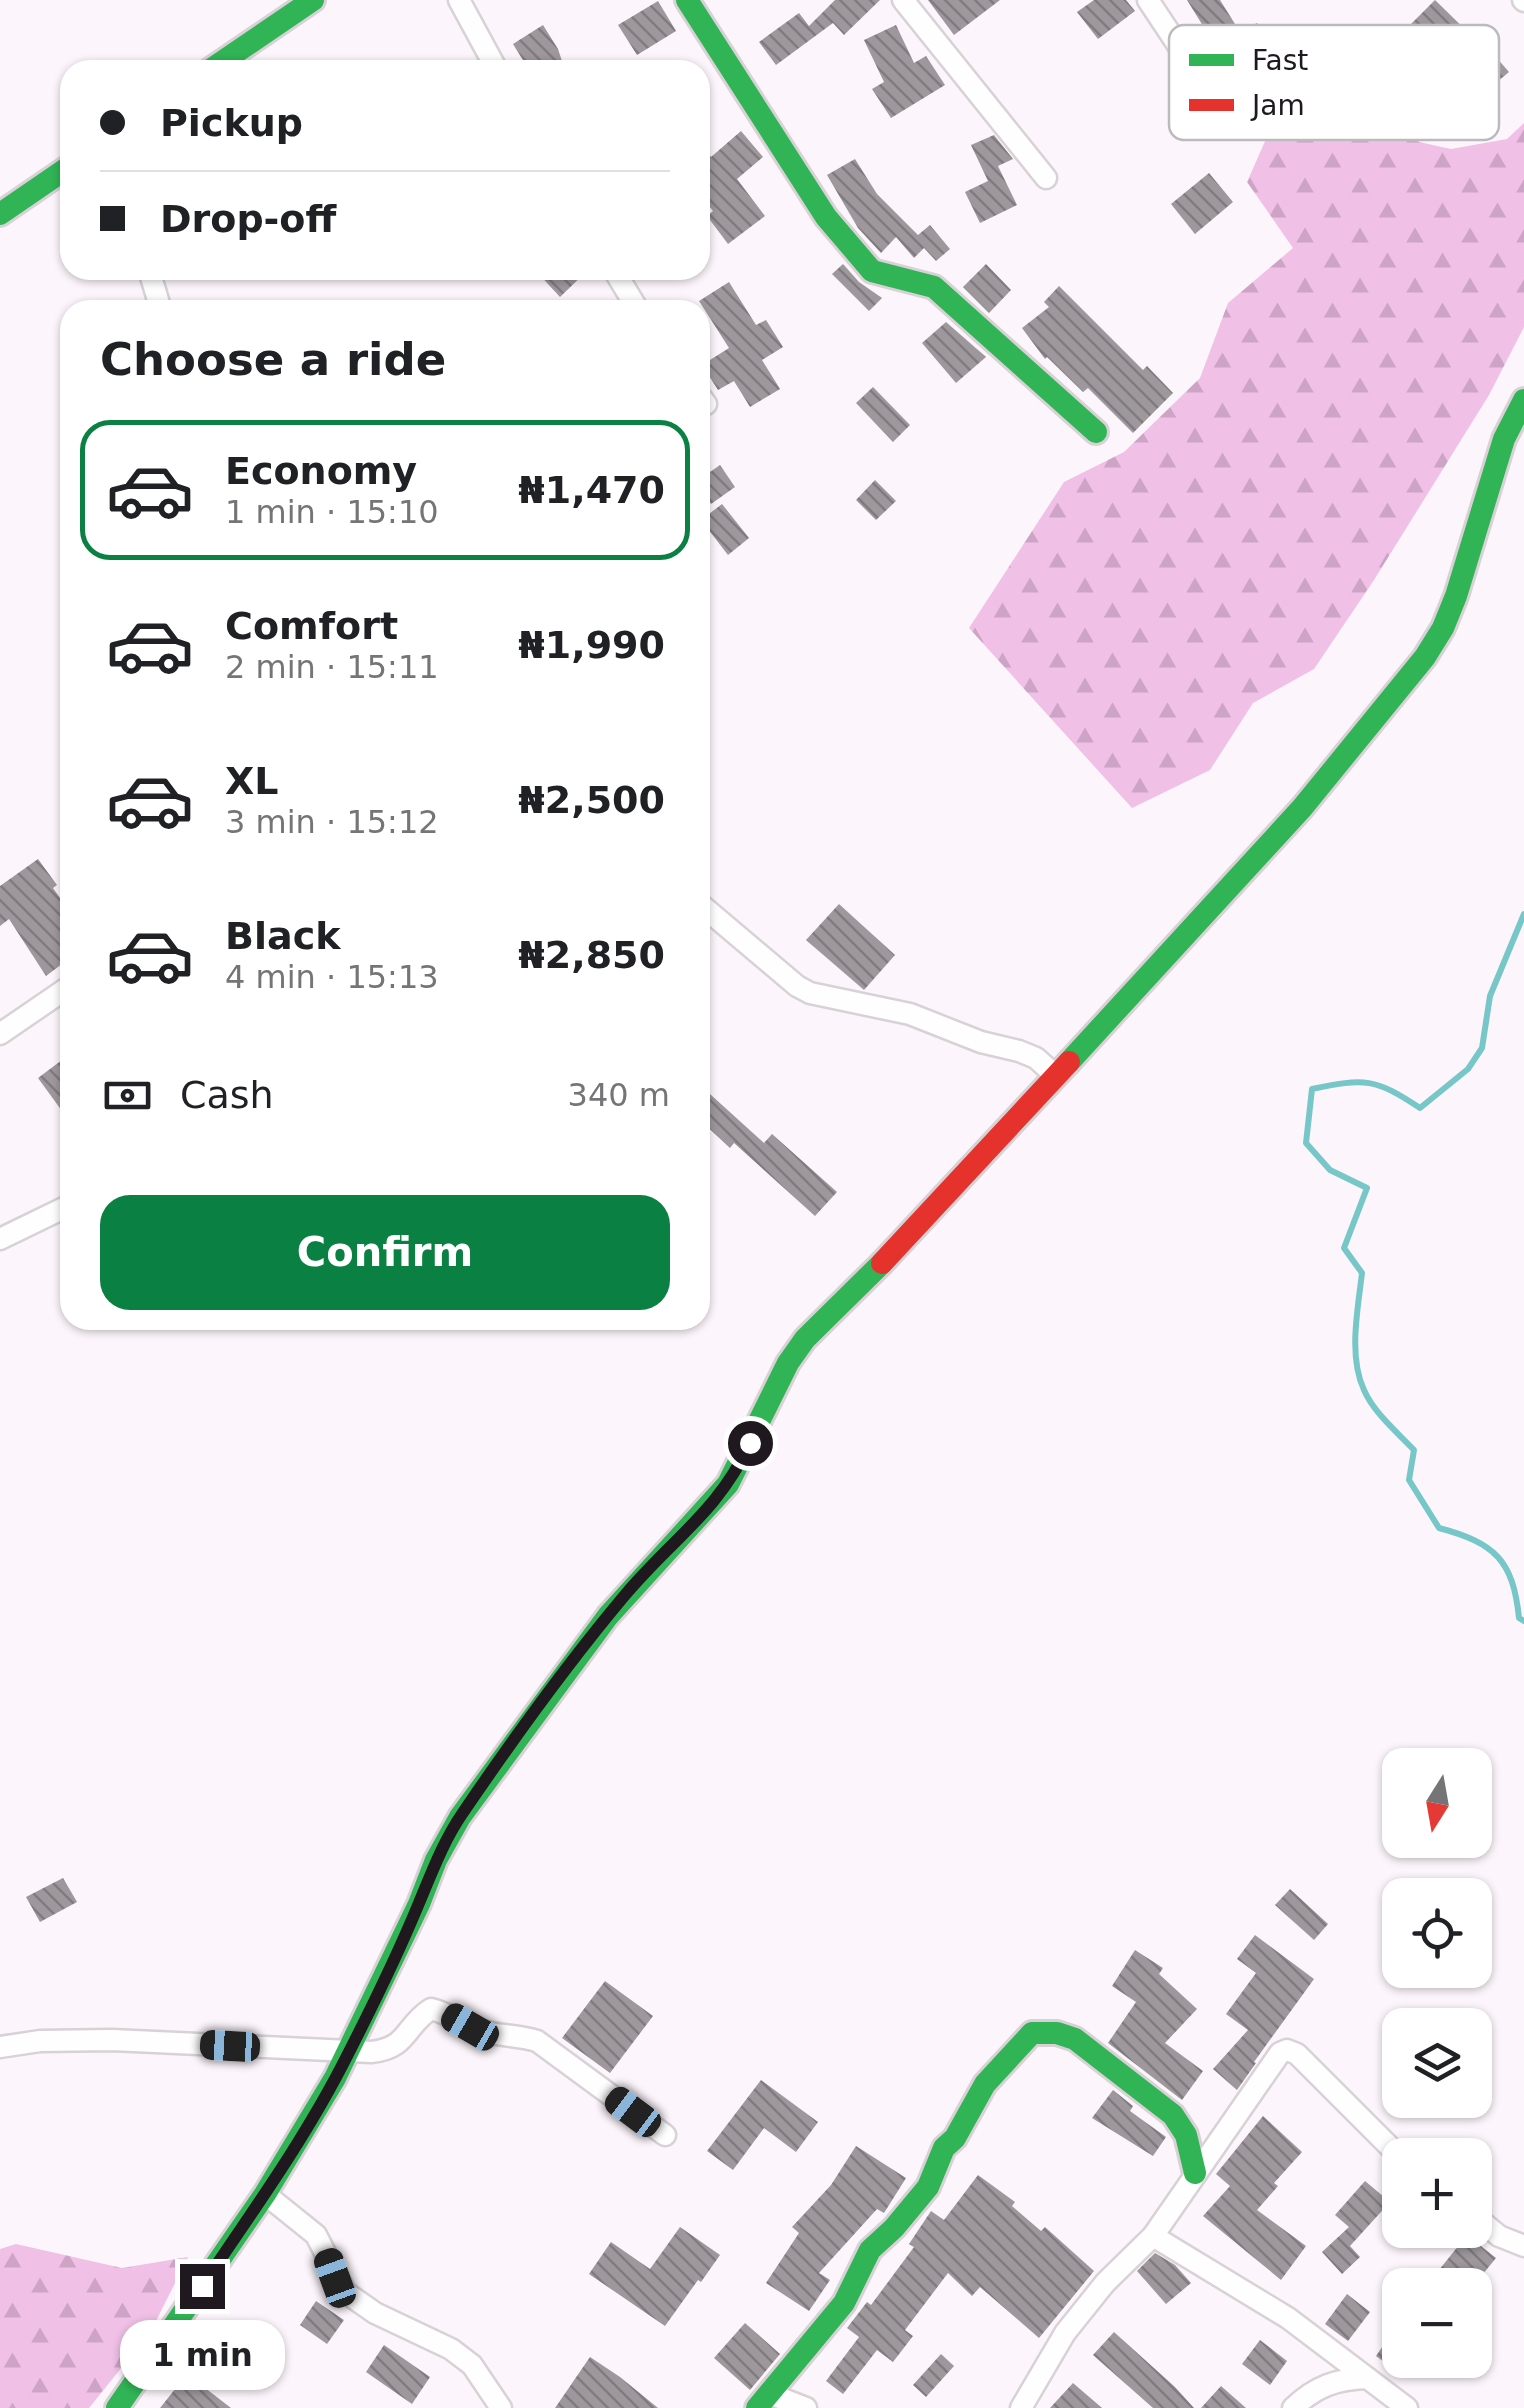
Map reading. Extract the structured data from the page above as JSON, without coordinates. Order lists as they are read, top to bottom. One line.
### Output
{"legend":["Fast","Jam"],"north":"bottom","page":{"banner":["Pickup","Drop-off"],"heading":"Choose a ride","list":[{"name":"Economy","note":"1 min · 15:10","value":"₦1,470"},{"name":"Comfort","note":"2 min · 15:11","value":"₦1,990"},{"name":"XL","note":"3 min · 15:12","value":"₦2,500"},{"name":"Black","note":"4 min · 15:13","value":"₦2,850"}],"pay":["Cash","340 m"],"buttons":"Confirm","map_buttons":["+","−"],"bubble":"1 min"}}
